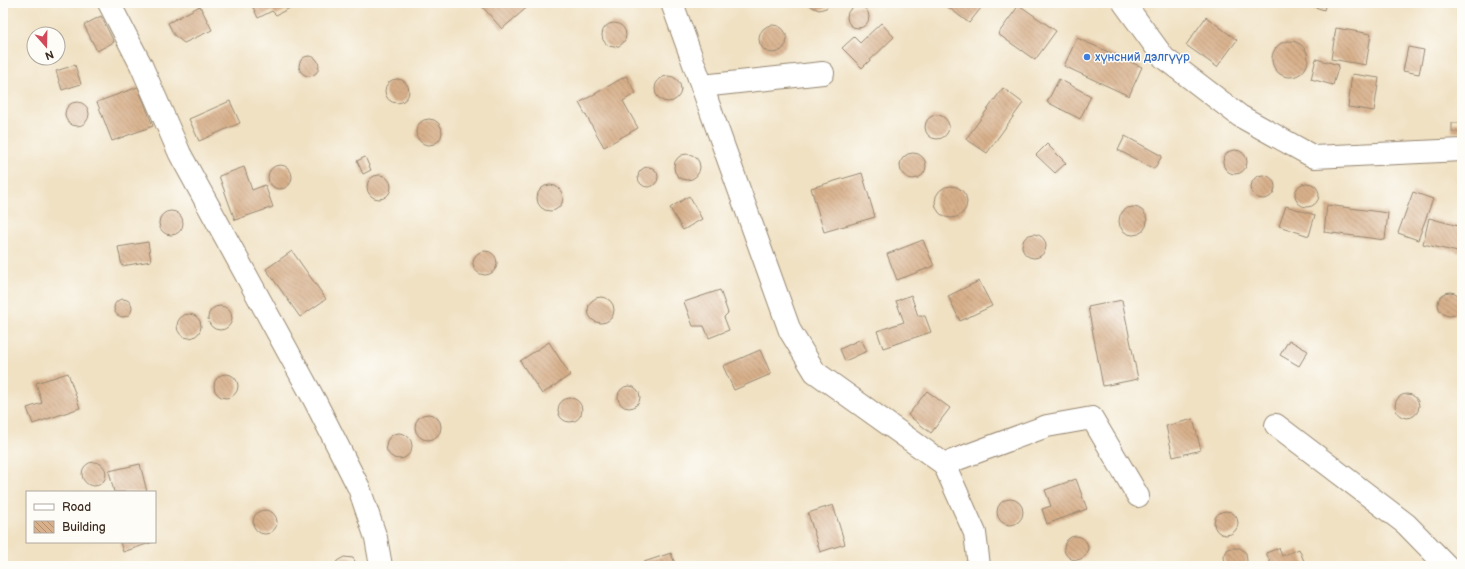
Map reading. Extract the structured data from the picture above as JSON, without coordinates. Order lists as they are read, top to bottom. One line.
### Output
{"places":["хүнсний дэлгүүр"],"legend":["Road","Building"],"north":"bottom"}
